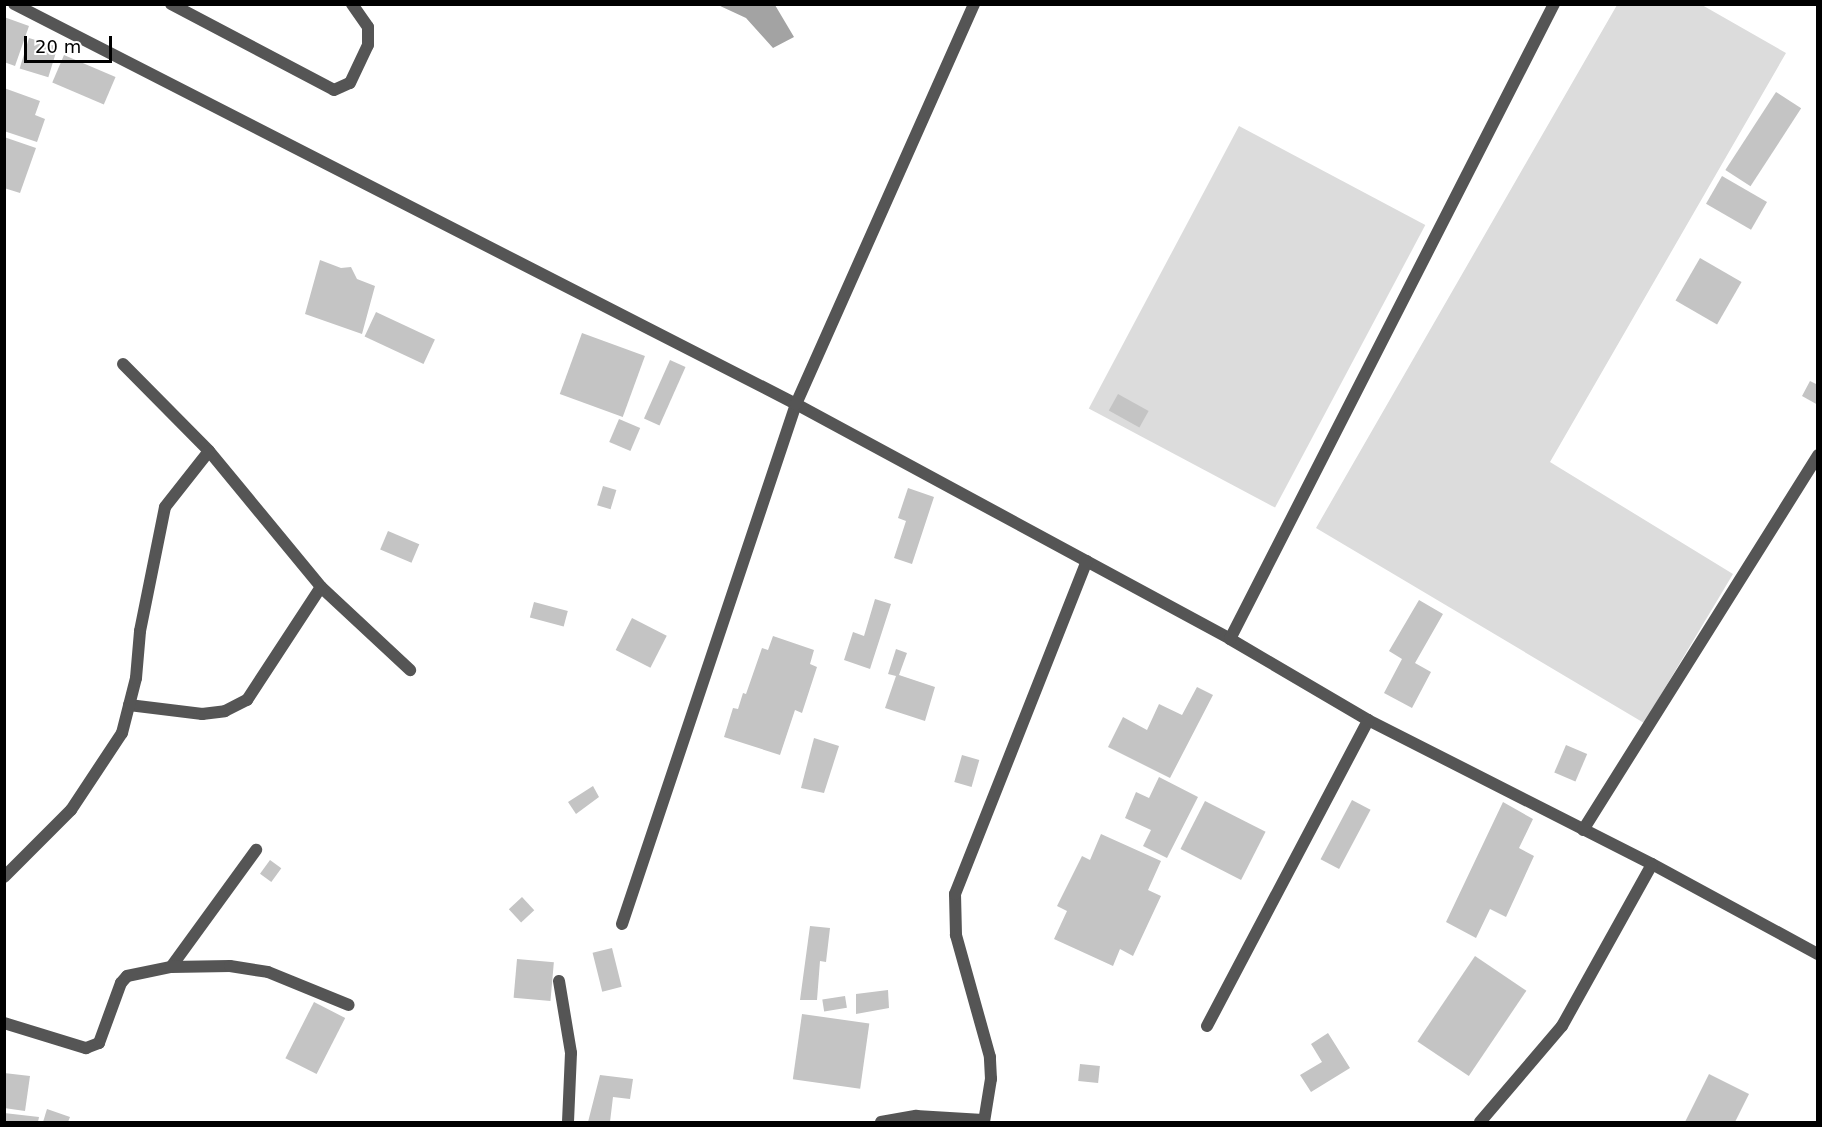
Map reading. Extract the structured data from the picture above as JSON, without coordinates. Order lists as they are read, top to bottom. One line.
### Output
{"scale_bar":"20 m"}
